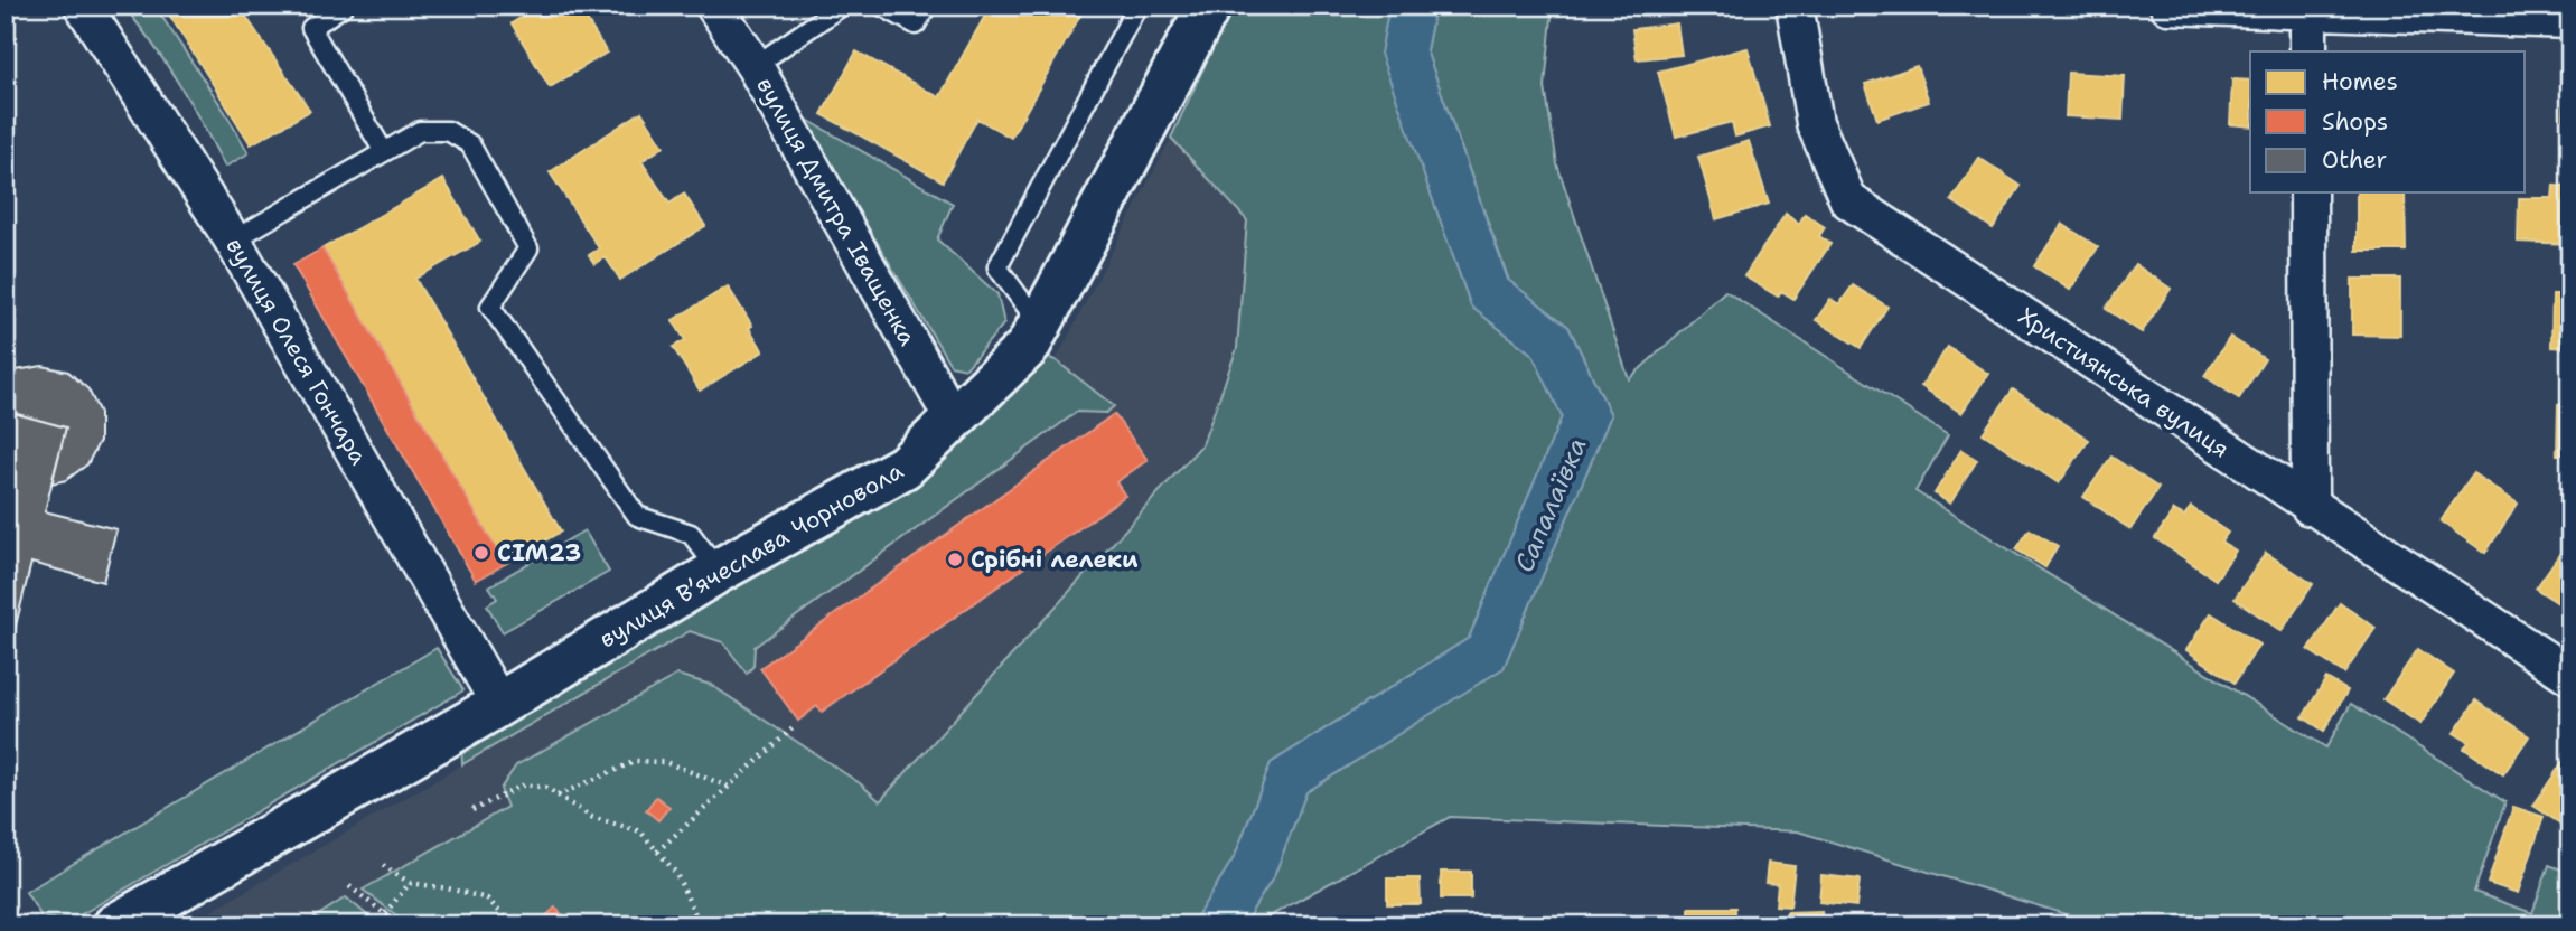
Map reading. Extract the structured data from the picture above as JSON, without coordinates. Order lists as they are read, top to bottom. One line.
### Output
{"streets":{"street":["вулиця Дмитра Іващенка","вулиця Олеся Гончара","Християнська вулиця","вулиця Вʼячеслава Чорновола"]},"crossings":[["вулиця Дмитра Іващенка","вулиця Вʼячеслава Чорновола"],["вулиця Олеся Гончара","вулиця Вʼячеслава Чорновола"]],"water":["Сапалаївка"],"places":["СІМ23","Срібні лелеки"],"legend":["Homes","Shops","Other"]}
